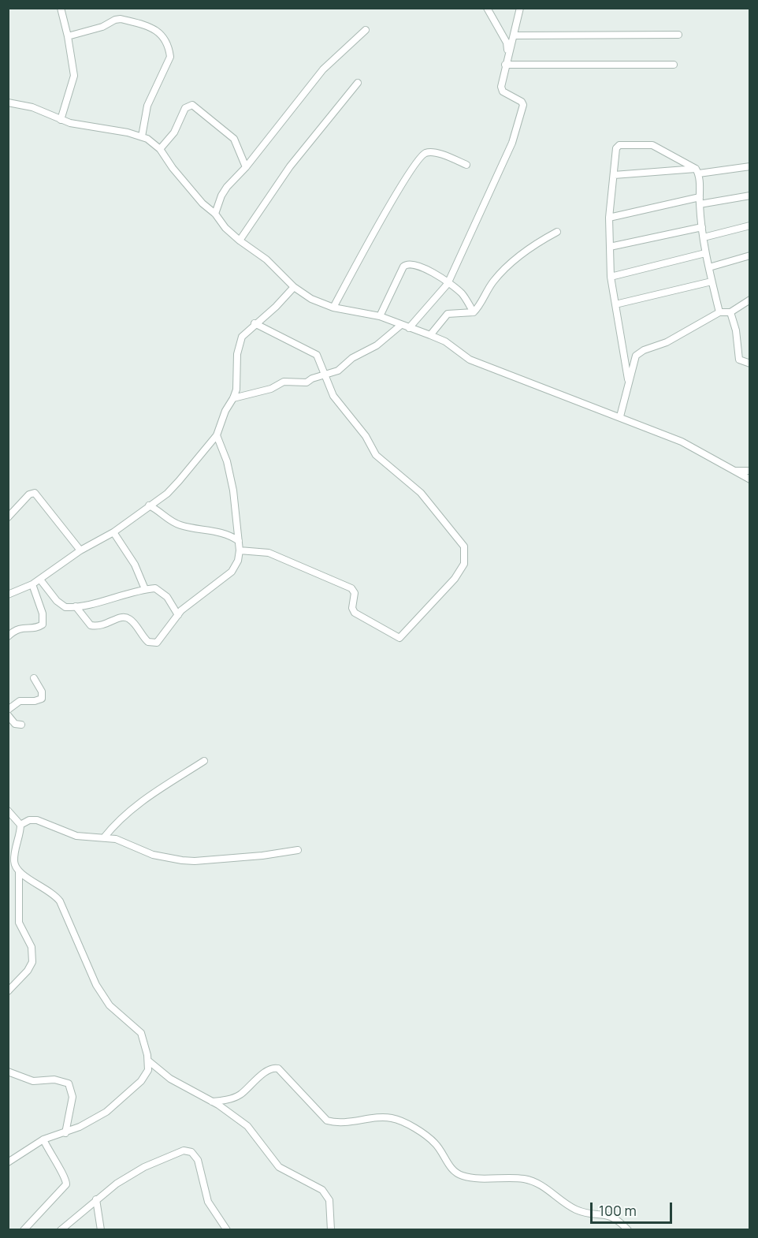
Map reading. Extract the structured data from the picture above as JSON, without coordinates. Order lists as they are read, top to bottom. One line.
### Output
{"scale_bar":"100 m"}
